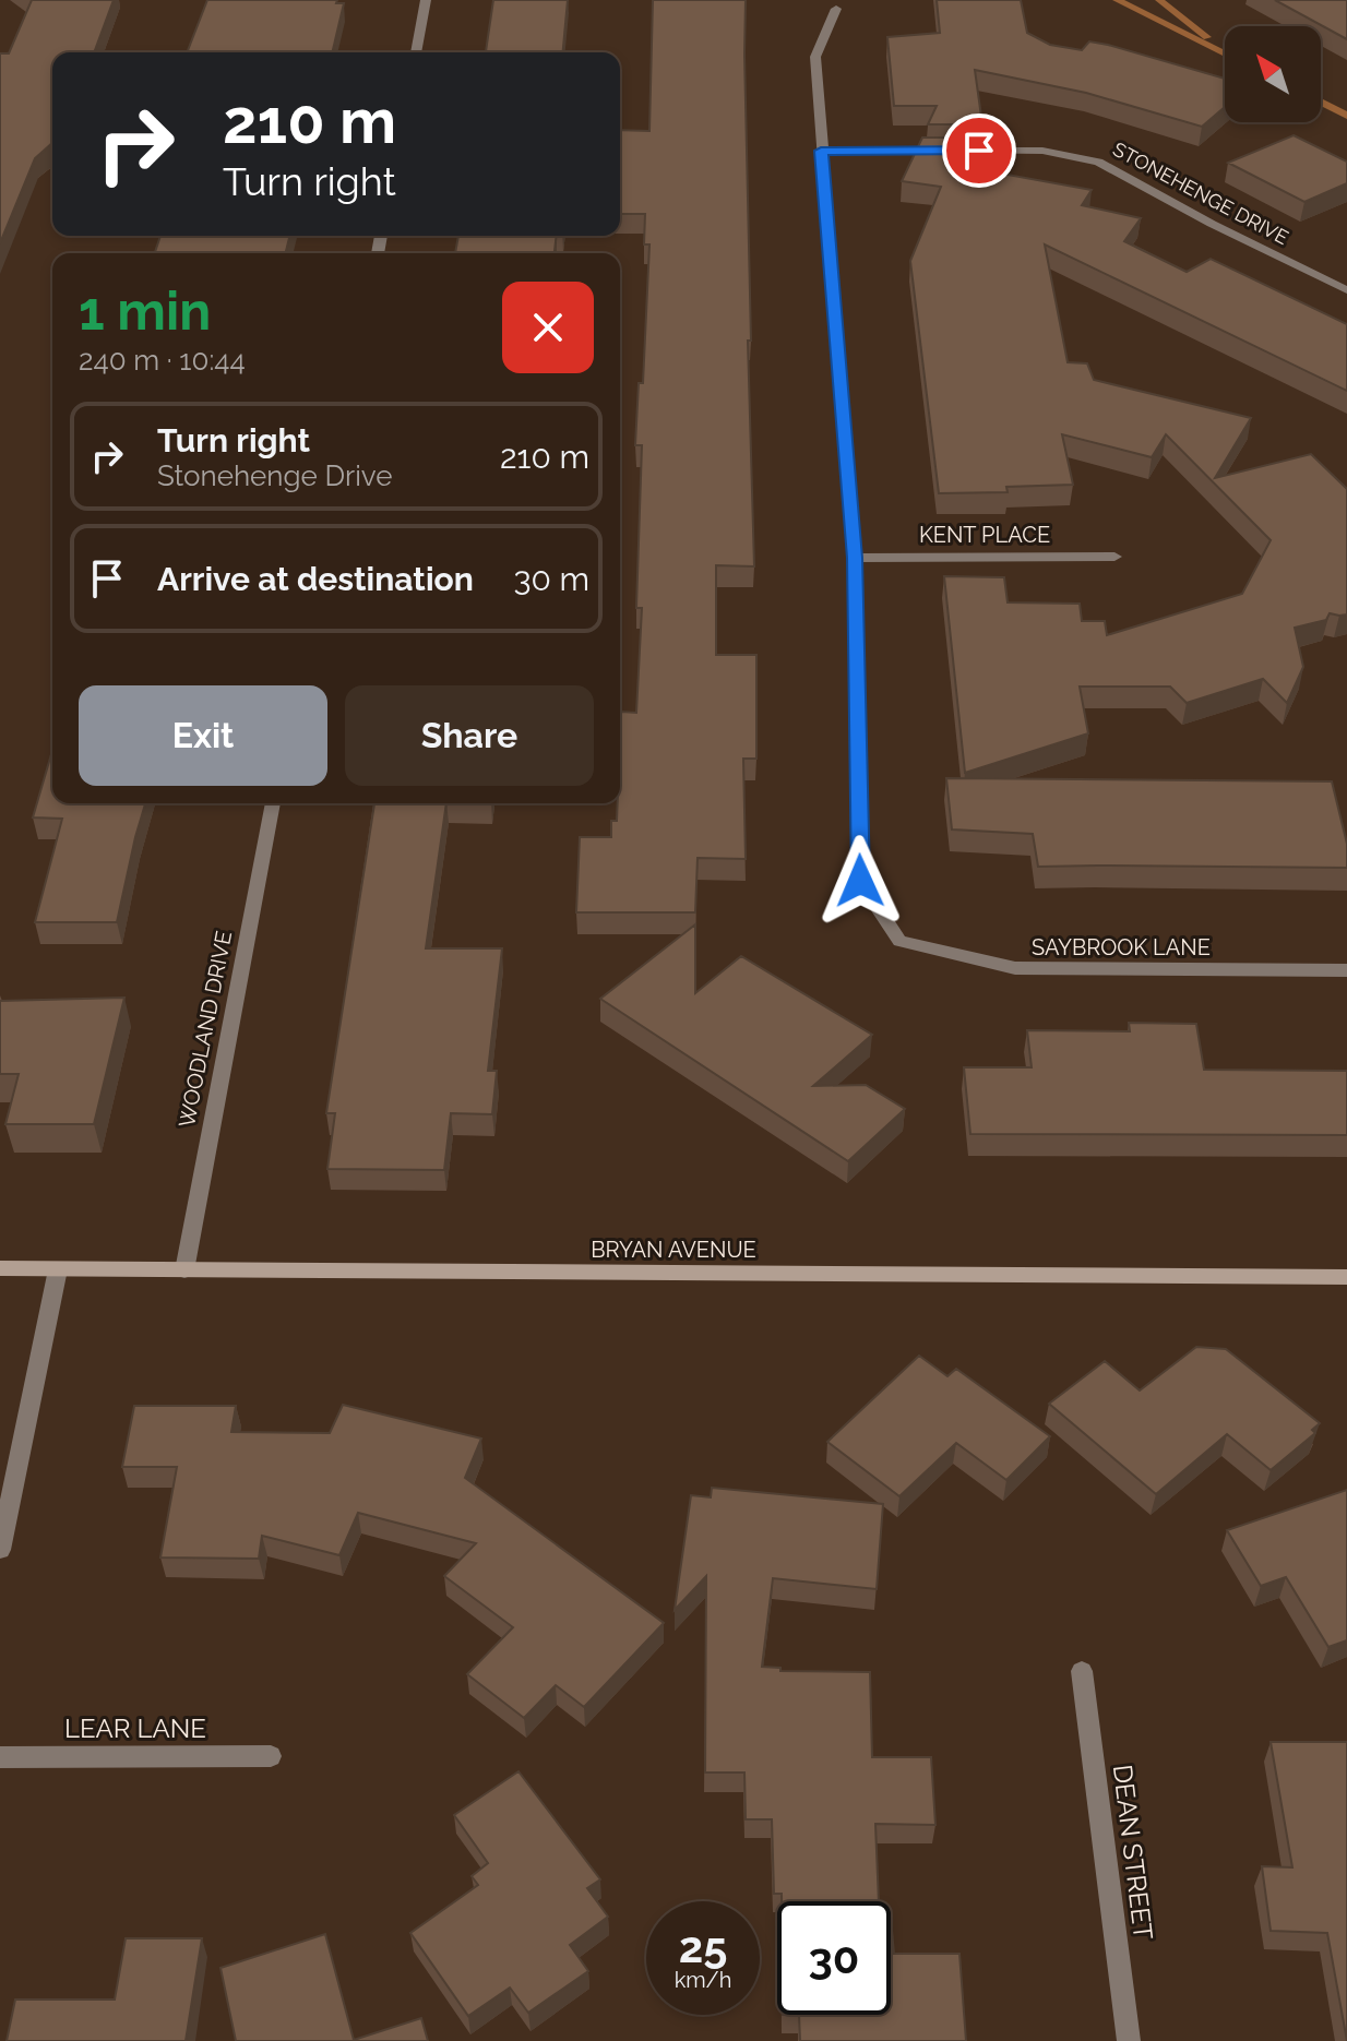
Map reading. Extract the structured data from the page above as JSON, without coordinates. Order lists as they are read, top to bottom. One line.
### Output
{"streets":{"main road":["BRYAN AVENUE"],"street":["STONEHENGE DRIVE","KENT PLACE","SAYBROOK LANE","WOODLAND DRIVE","LEAR LANE","DEAN STREET"]},"crossings":[["KENT PLACE","SAYBROOK LANE"],["WOODLAND DRIVE","BRYAN AVENUE"]],"north":"top left","page":{"turn":["210 m","Turn right"],"heading":["1 min","240 m · 10:44"],"list":[{"name":"Turn right","note":"Stonehenge Drive","value":"210 m"},{"name":"Arrive at destination","value":"30 m"}],"buttons":["Exit","Share"],"speed":"25 km/h","limit":"30"}}
